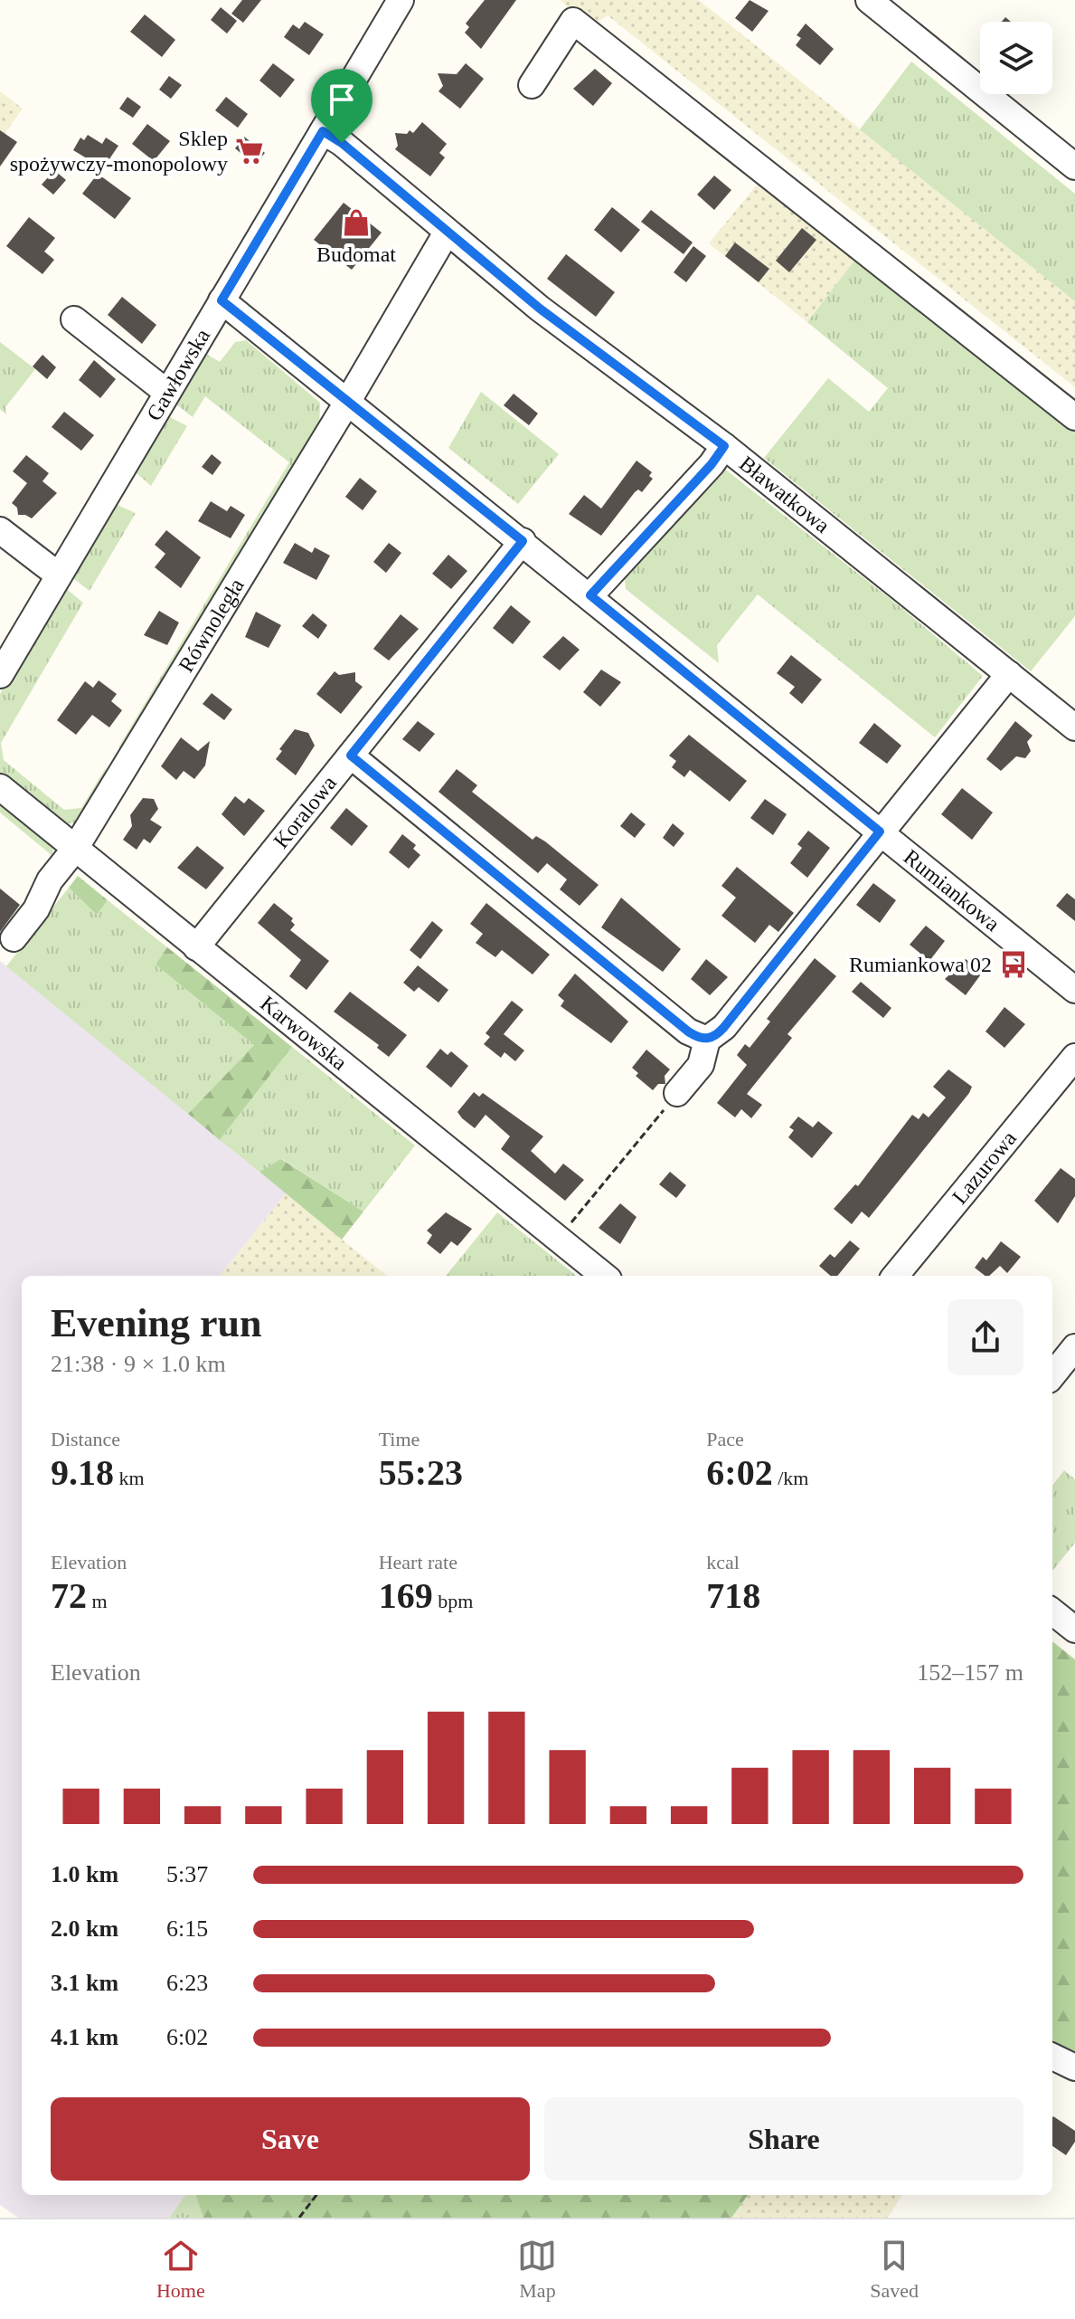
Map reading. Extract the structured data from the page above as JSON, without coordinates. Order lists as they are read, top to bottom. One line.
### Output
{"streets":{"street":["Gawłowska","Bławatkowa","Równoległa","Koralowa","Rumiankowa","Karwowska","Lazurowa"]},"crossings":[["Gawłowska","Bławatkowa"],["Gawłowska","Rumiankowa"],["Bławatkowa","Równoległa"],["Równoległa","Rumiankowa"],["Równoległa","Karwowska"],["Koralowa","Rumiankowa"],["Koralowa","Karwowska"]],"places":{"supermarket":["Sklep spożywczy-monopolowy"],"shop":["Budomat"],"bus stop":["Rumiankowa 02"]},"page":{"heading":["Evening run","21:38 · 9 × 1.0 km"],"stats":[["Distance","9.18 km"],["Time","55:23"],["Pace","6:02 /km"],["Elevation","72 m"],["Heart rate","169 bpm"],["kcal","718"]],"chart":["Elevation","152–157 m"],"list":[{"name":"1.0 km","note":"5:37"},{"name":"2.0 km","note":"6:15"},{"name":"3.1 km","note":"6:23"},{"name":"4.1 km","note":"6:02"}],"buttons":["Save","Share"],"tabs":["Home","Map","Saved"]}}
